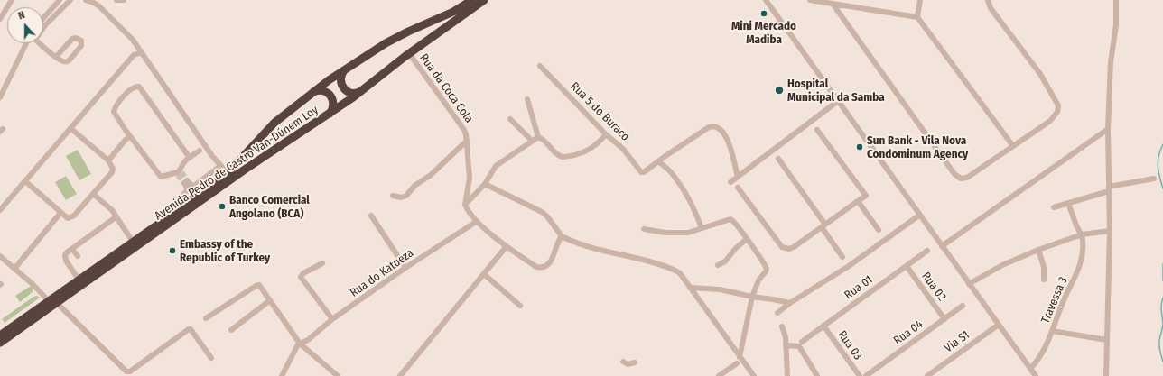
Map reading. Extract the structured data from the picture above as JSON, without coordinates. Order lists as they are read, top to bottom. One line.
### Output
{"streets":{"highway":["Avenida Pedro de Castro Van-Dúnem Loy"],"street":["Rua da Coca Cola","Rua 5 do Buraco","Rua do Katueza","Rua 02","Rua 01","Travessa 3","Rua 04","Via S1","Rua 03"]},"crossings":[["Rua da Coca Cola","Avenida Pedro de Castro Van-Dúnem Loy"],["Rua 02","Rua 01"],["Rua 02","Rua 04"],["Rua 01","Rua 03"]],"places":["Mini Mercado Madiba","Hospital Municipal da Samba","Sun Bank - Vila Nova Condominum Agency","Banco Comercial Angolano (BCA)","Embassy of the Republic of Turkey"],"north":"top"}
